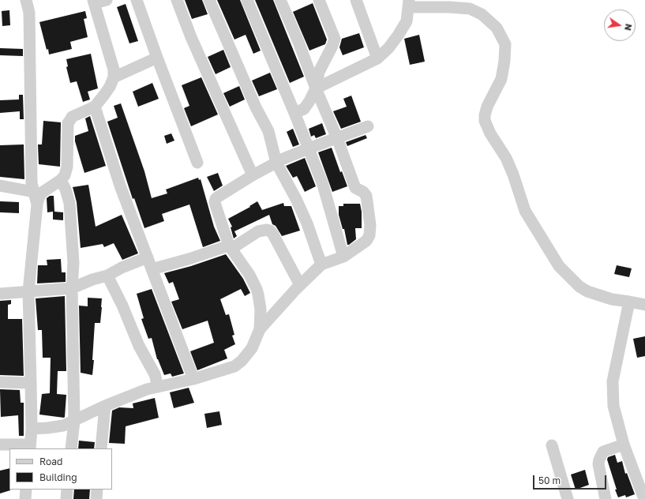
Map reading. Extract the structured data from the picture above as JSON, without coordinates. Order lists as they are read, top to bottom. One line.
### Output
{"legend":["Road","Building"],"scale_bar":"50 m","north":"right"}
